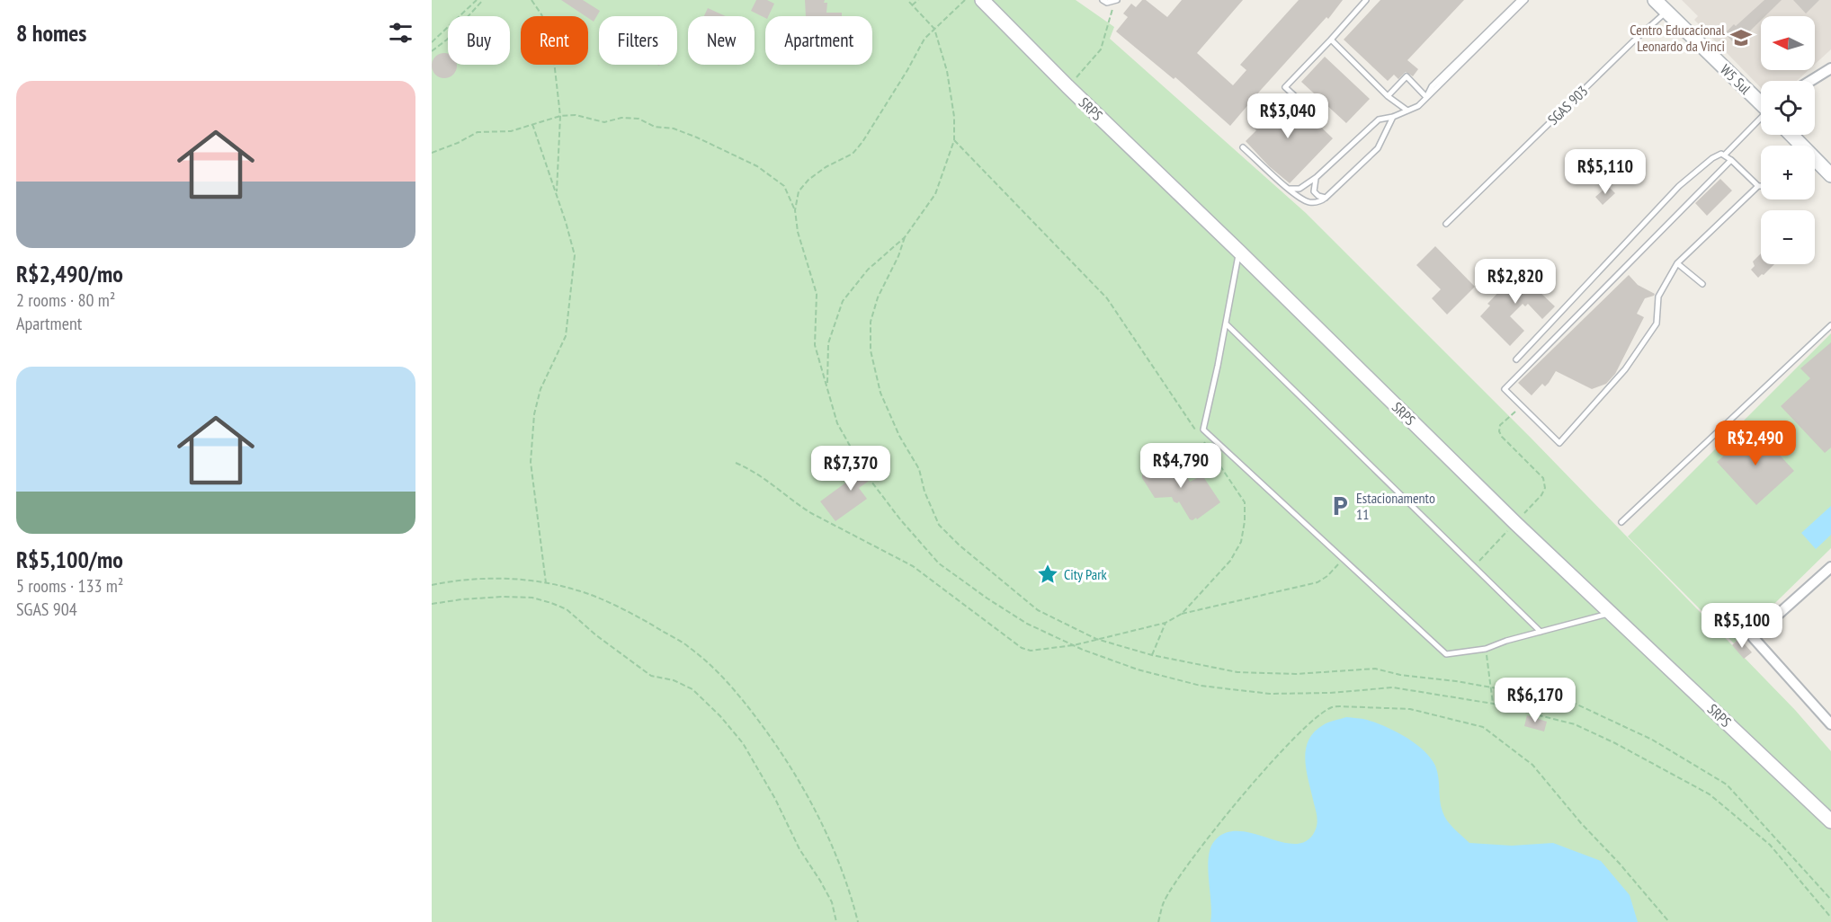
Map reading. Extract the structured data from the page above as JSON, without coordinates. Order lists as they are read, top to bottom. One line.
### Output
{"streets":{"main road":["W5 Sul","SRPS"],"lane":["SGAS 903"]},"crossings":[["W5 Sul","SGAS 903"]],"places":{"school or university":["Centro Educacional Leonardo da Vinci"],"parking":["Estacionamento 11"],"place":["City Park"]},"north":"left","page":{"heading":"8 homes","map_buttons":["+","−"],"chip":["Buy","Rent","Filters","New","Apartment"],"list":[{"name":"R$2,490/mo","note":"2 rooms · 80 m² · Apartment"},{"name":"R$5,100/mo","note":"5 rooms · 133 m² · SGAS 904"}],"price":["R$3,040","R$5,110","R$2,820","R$2,490","R$4,790","R$7,370","R$5,100","R$6,170"]}}
